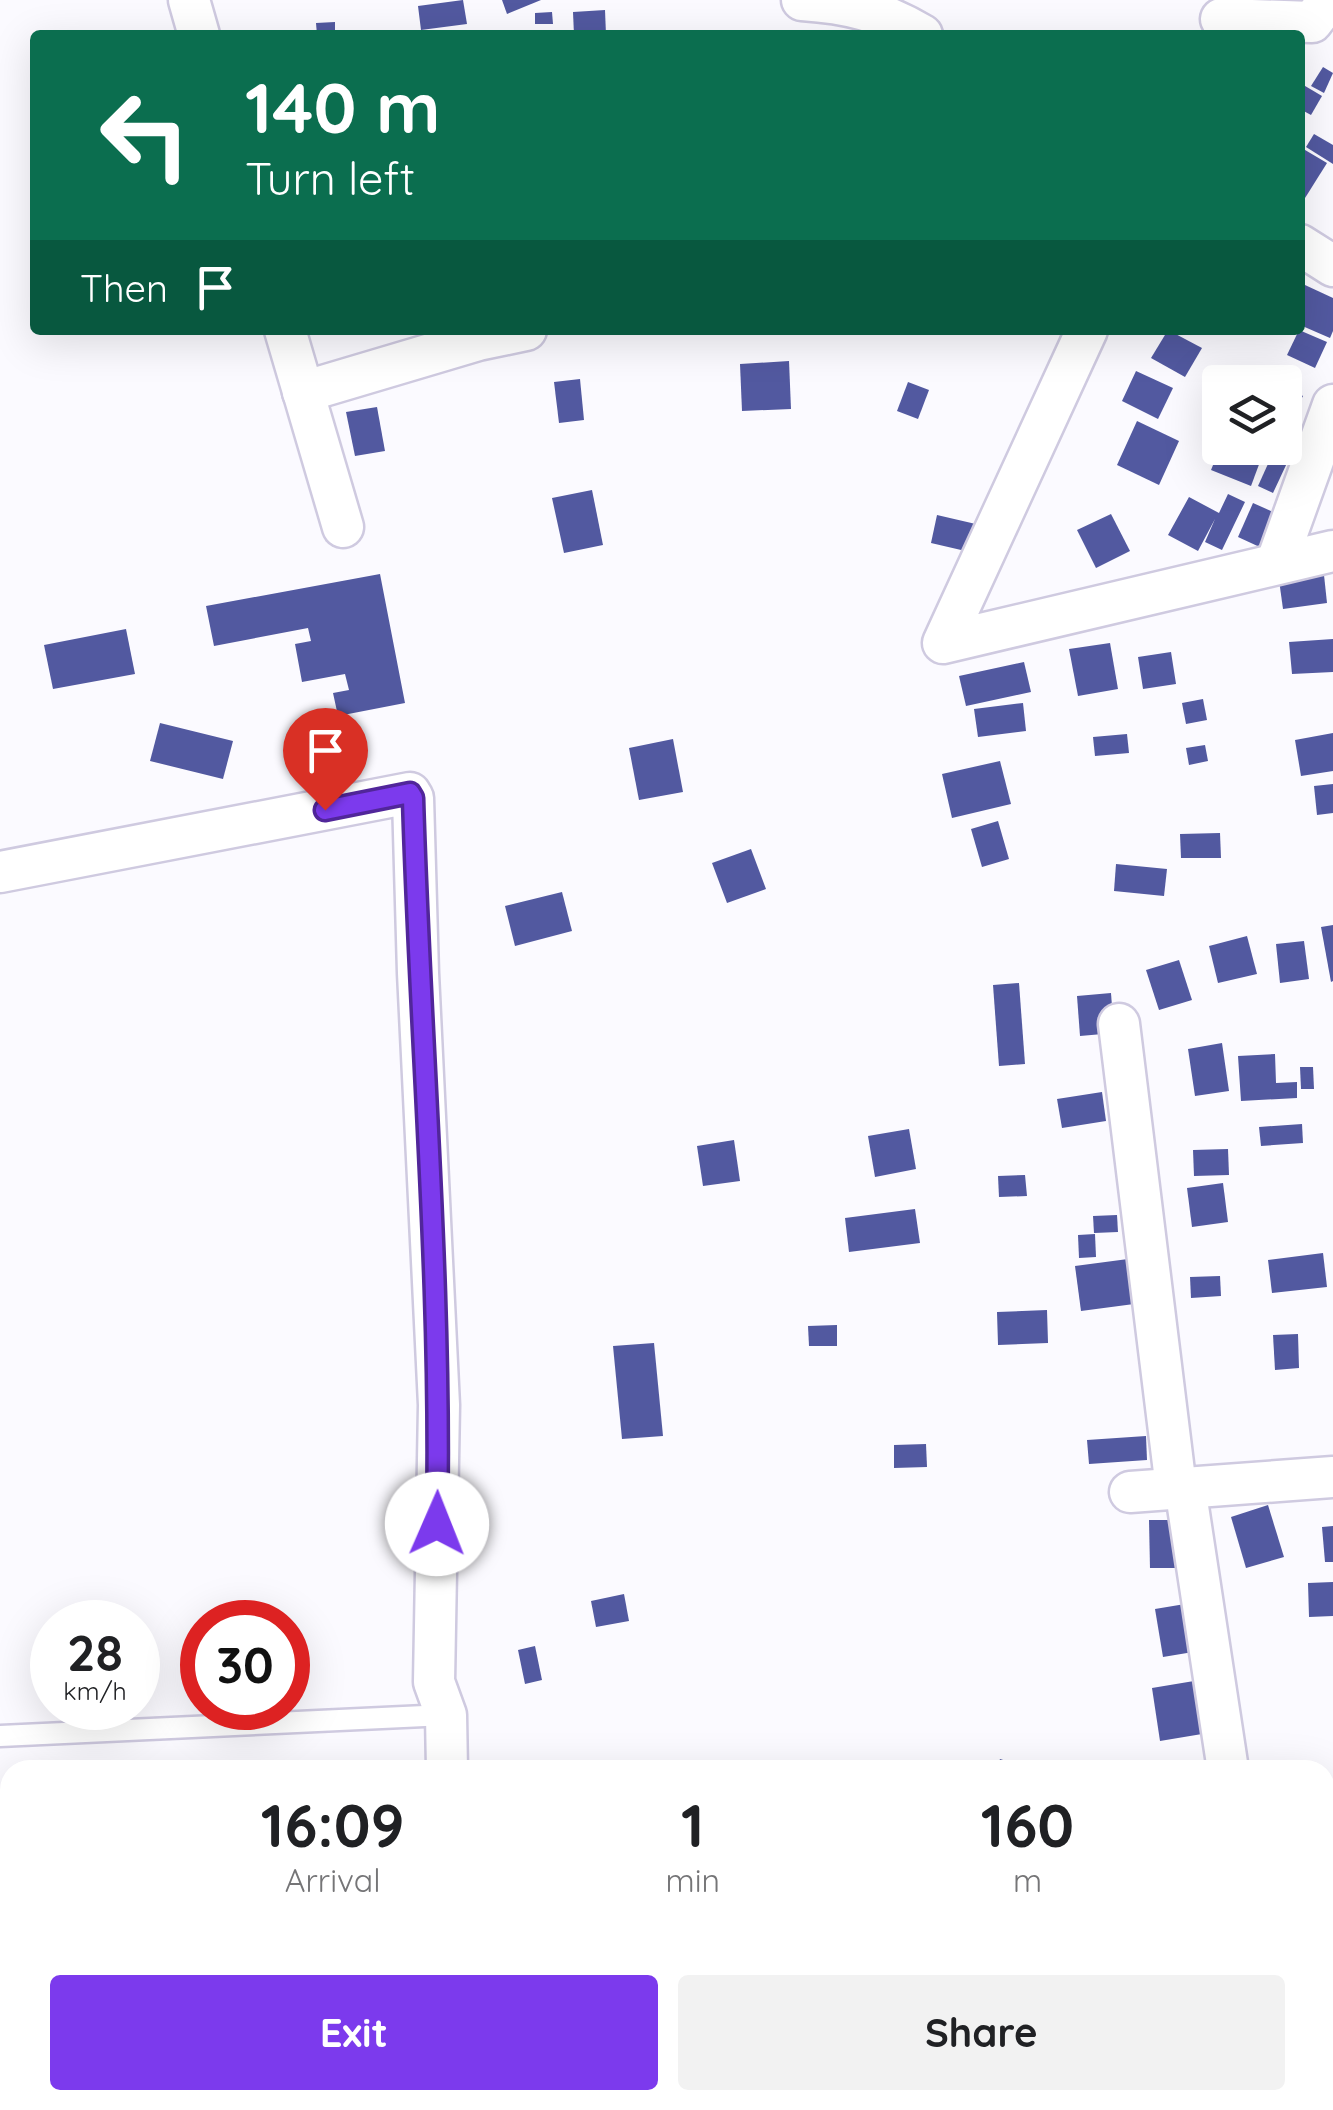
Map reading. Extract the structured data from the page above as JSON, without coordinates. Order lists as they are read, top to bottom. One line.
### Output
{"page":{"turn":["140 m","Turn left"],"then":"Then","speed":"28 km/h","limit":"30","eta":["16:09","Arrival","1","min","160","m"],"buttons":["Exit","Share"]}}
